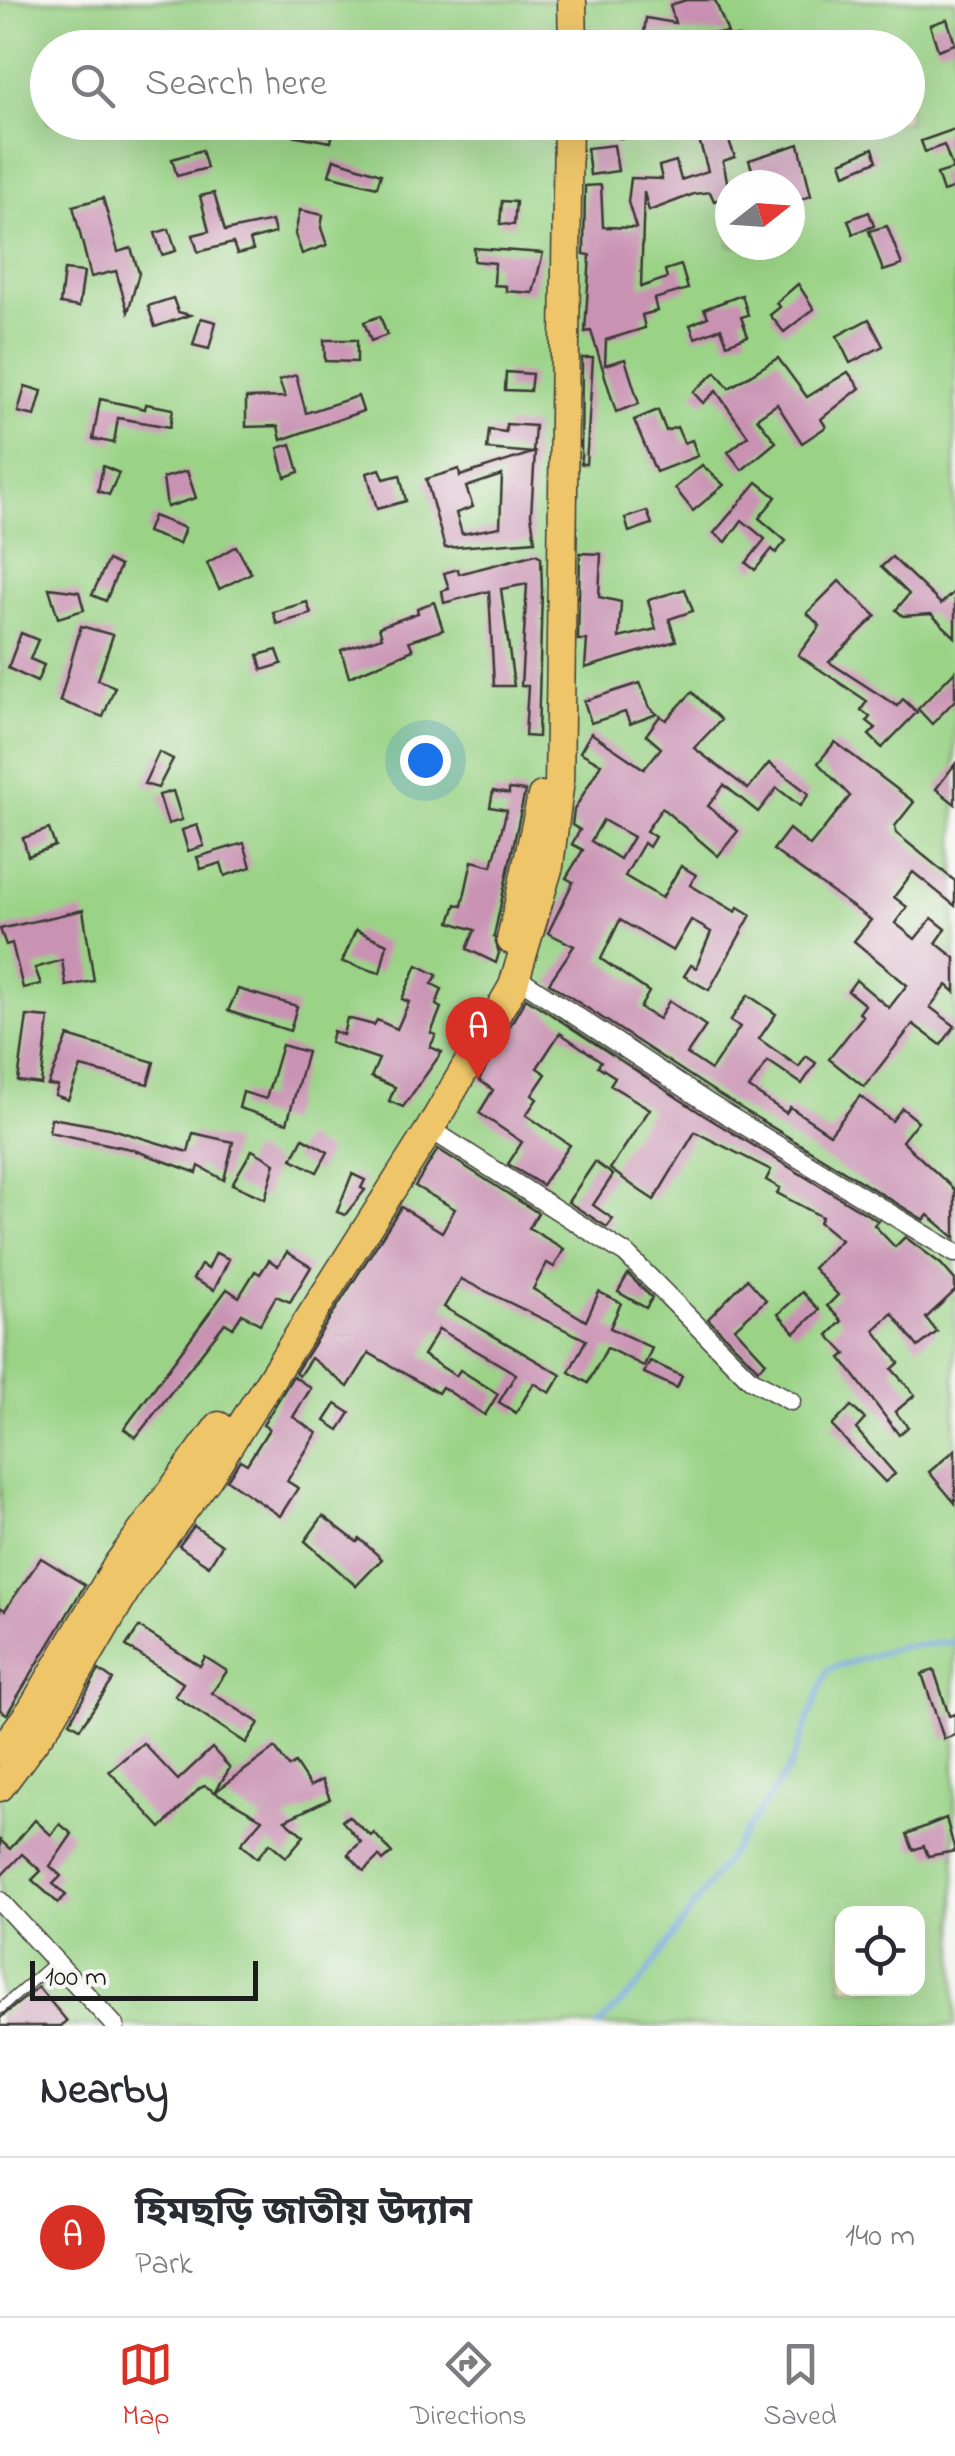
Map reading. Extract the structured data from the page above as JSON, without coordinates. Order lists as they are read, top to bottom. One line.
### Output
{"scale_bar":"100 m","north":"right","page":{"search":"Search here","pins":"A","scale":"100 m","heading":"Nearby","list":[{"mark":"A","name":"হিমছড়ি জাতীয় উদ্যান","note":"Park","value":"140 m"}],"nav":["Map","Directions","Saved"]}}
